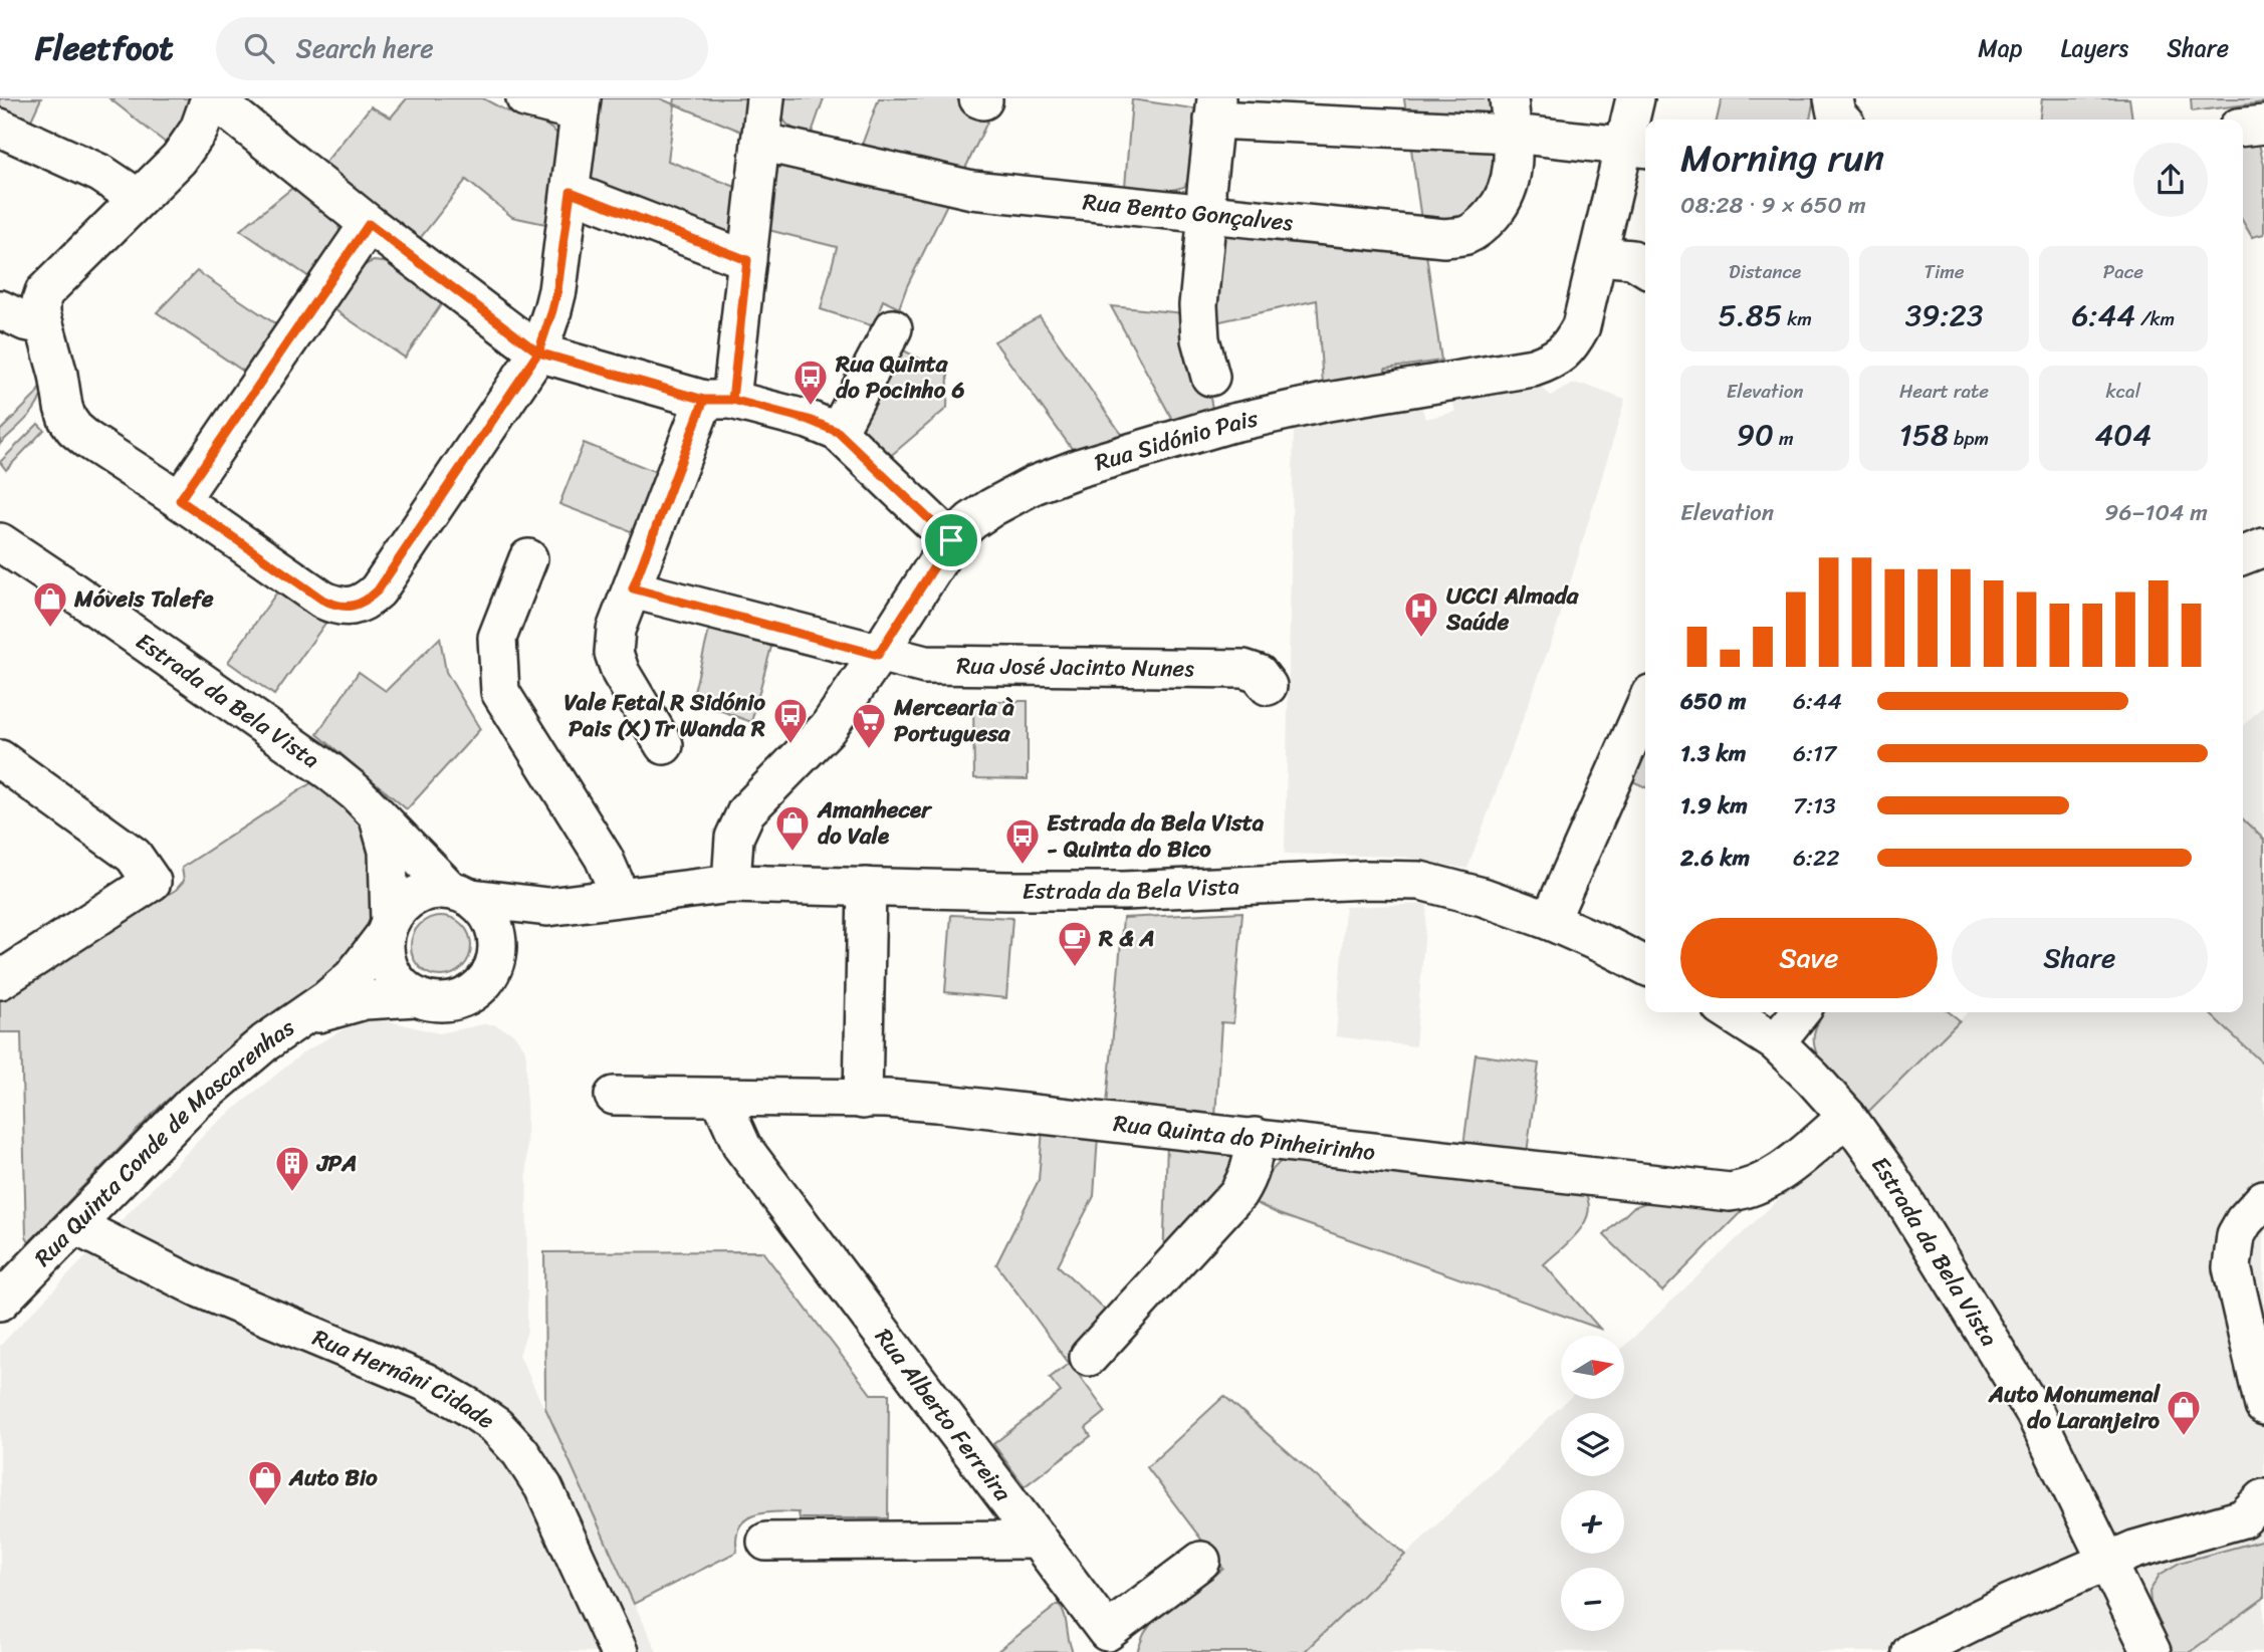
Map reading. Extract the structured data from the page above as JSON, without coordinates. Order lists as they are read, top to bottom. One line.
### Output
{"streets":{"street":["Rua Bento Gonçalves","Rua Sidónio Pais","Rua José Jacinto Nunes","Estrada da Bela Vista","Rua Quinta do Pinheirinho","Rua Quinta Conde de Mascarenhas","Rua Hernâni Cidade","Rua Alberto Ferreira"]},"crossings":[["Rua Sidónio Pais","Rua José Jacinto Nunes"],["Rua Sidónio Pais","Estrada da Bela Vista"],["Estrada da Bela Vista","Rua Quinta do Pinheirinho"],["Estrada da Bela Vista","Rua Quinta Conde de Mascarenhas"],["Rua Quinta do Pinheirinho","Rua Alberto Ferreira"],["Rua Quinta Conde de Mascarenhas","Rua Hernâni Cidade"]],"places":{"bus stop":["Rua Quinta do Pocinho 6","Vale Fetal R Sidónio Pais (X) Tr Wanda R","Estrada da Bela Vista - Quinta do Bico"],"shop":["Móveis Talefe","Amanhecer do Vale","Auto Monumenal do Laranjeiro","Auto Bio"],"hospital":["UCCI Almada Saúde"],"supermarket":["Mercearia à Portuguesa"],"cafe":["R & A"],"building":["JPA"]},"north":"right","page":{"header":"Fleetfoot","search":"Search here","nav":["Map","Layers","Share"],"heading":["Morning run","08:28 · 9 × 650 m"],"stats":[["Distance","5.85 km"],["Time","39:23"],["Pace","6:44 /km"],["Elevation","90 m"],["Heart rate","158 bpm"],["kcal","404"]],"chart":["Elevation","96–104 m"],"list":[{"name":"650 m","note":"6:44"},{"name":"1.3 km","note":"6:17"},{"name":"1.9 km","note":"7:13"},{"name":"2.6 km","note":"6:22"}],"buttons":["Save","Share"],"map_buttons":["+","−"]}}
